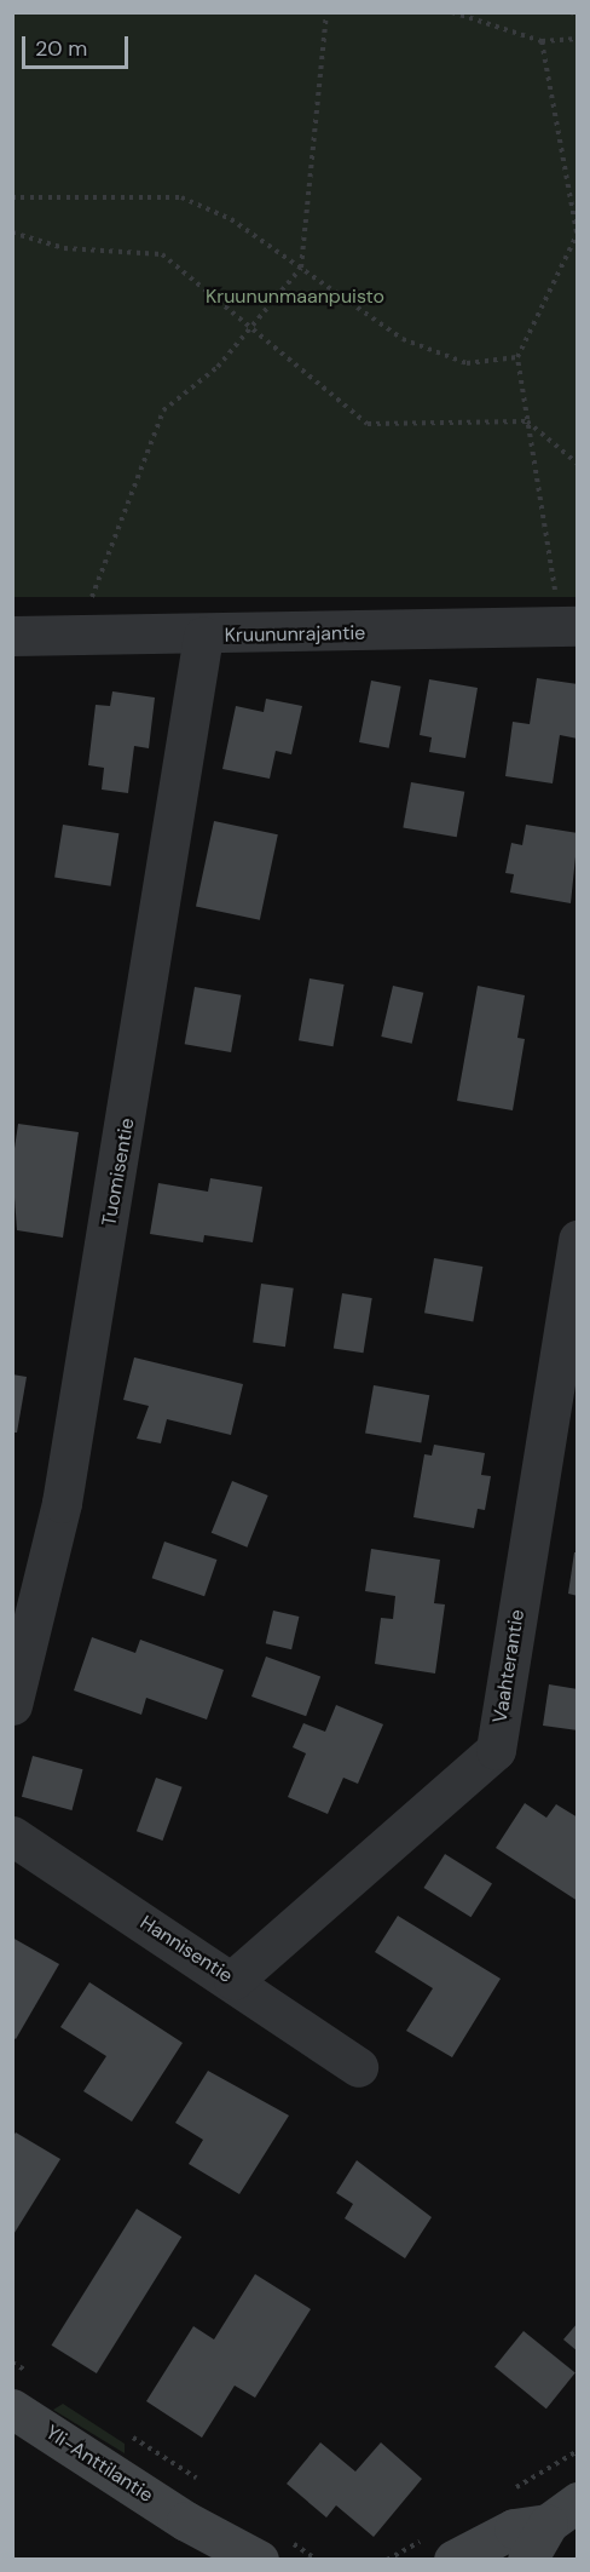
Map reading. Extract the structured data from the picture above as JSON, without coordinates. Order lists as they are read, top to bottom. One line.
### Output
{"streets":{"street":["Kruununrajantie","Tuomisentie","Vaahterantie","Hannisentie","Yli-Anttilantie"]},"crossings":[["Kruununrajantie","Tuomisentie"],["Vaahterantie","Hannisentie"]],"parks":["Kruununmaanpuisto"],"scale_bar":"20 m"}
